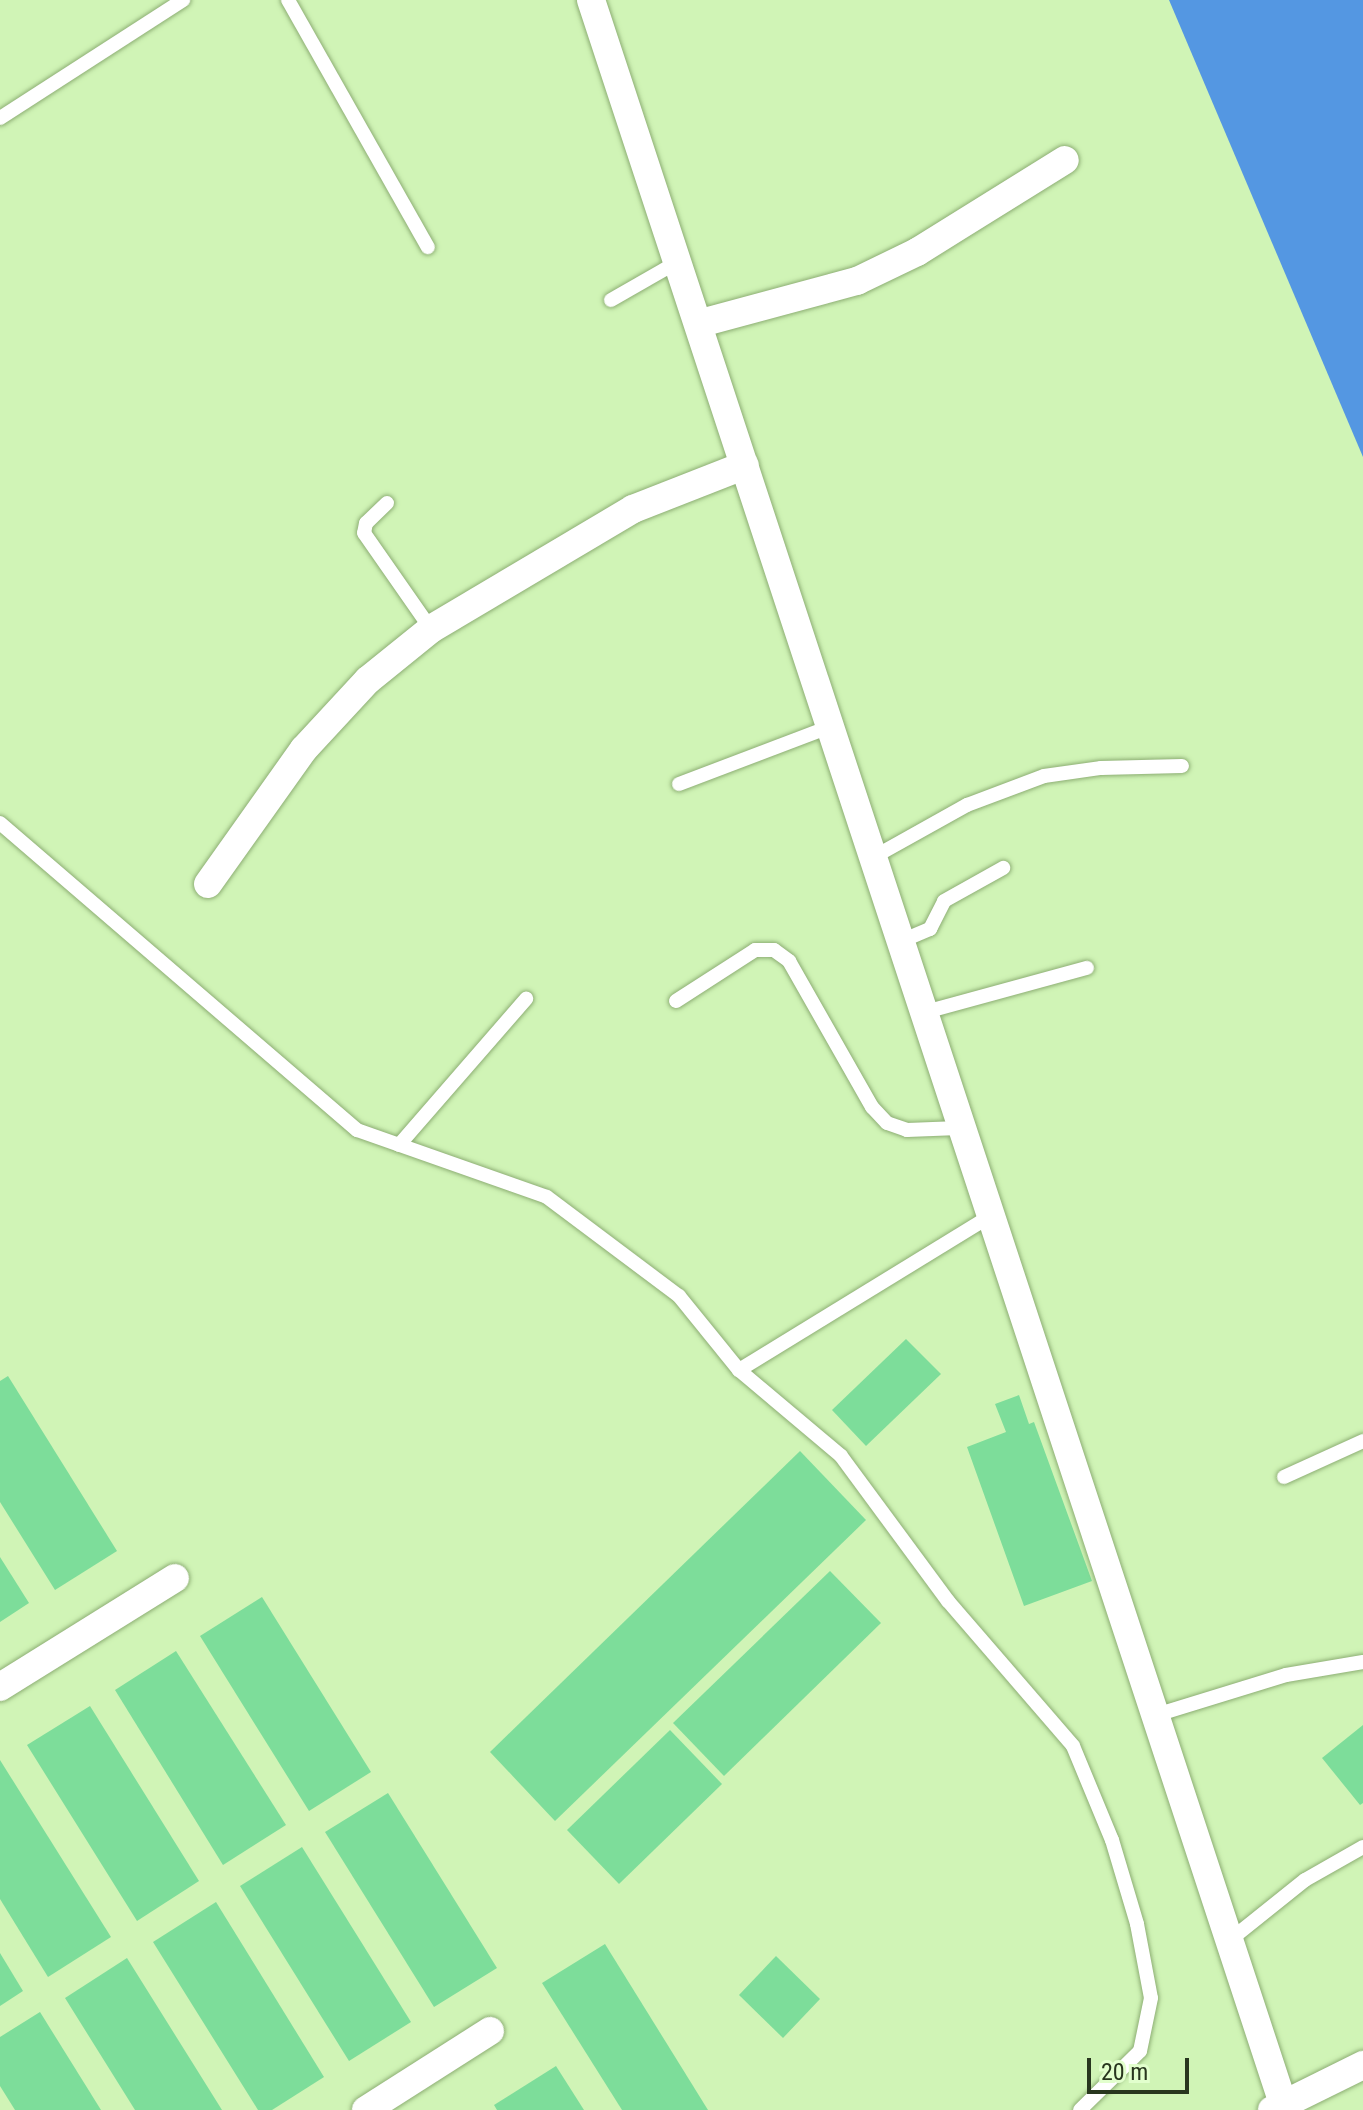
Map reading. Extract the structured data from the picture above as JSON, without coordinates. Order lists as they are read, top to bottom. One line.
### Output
{"scale_bar":"20 m"}
